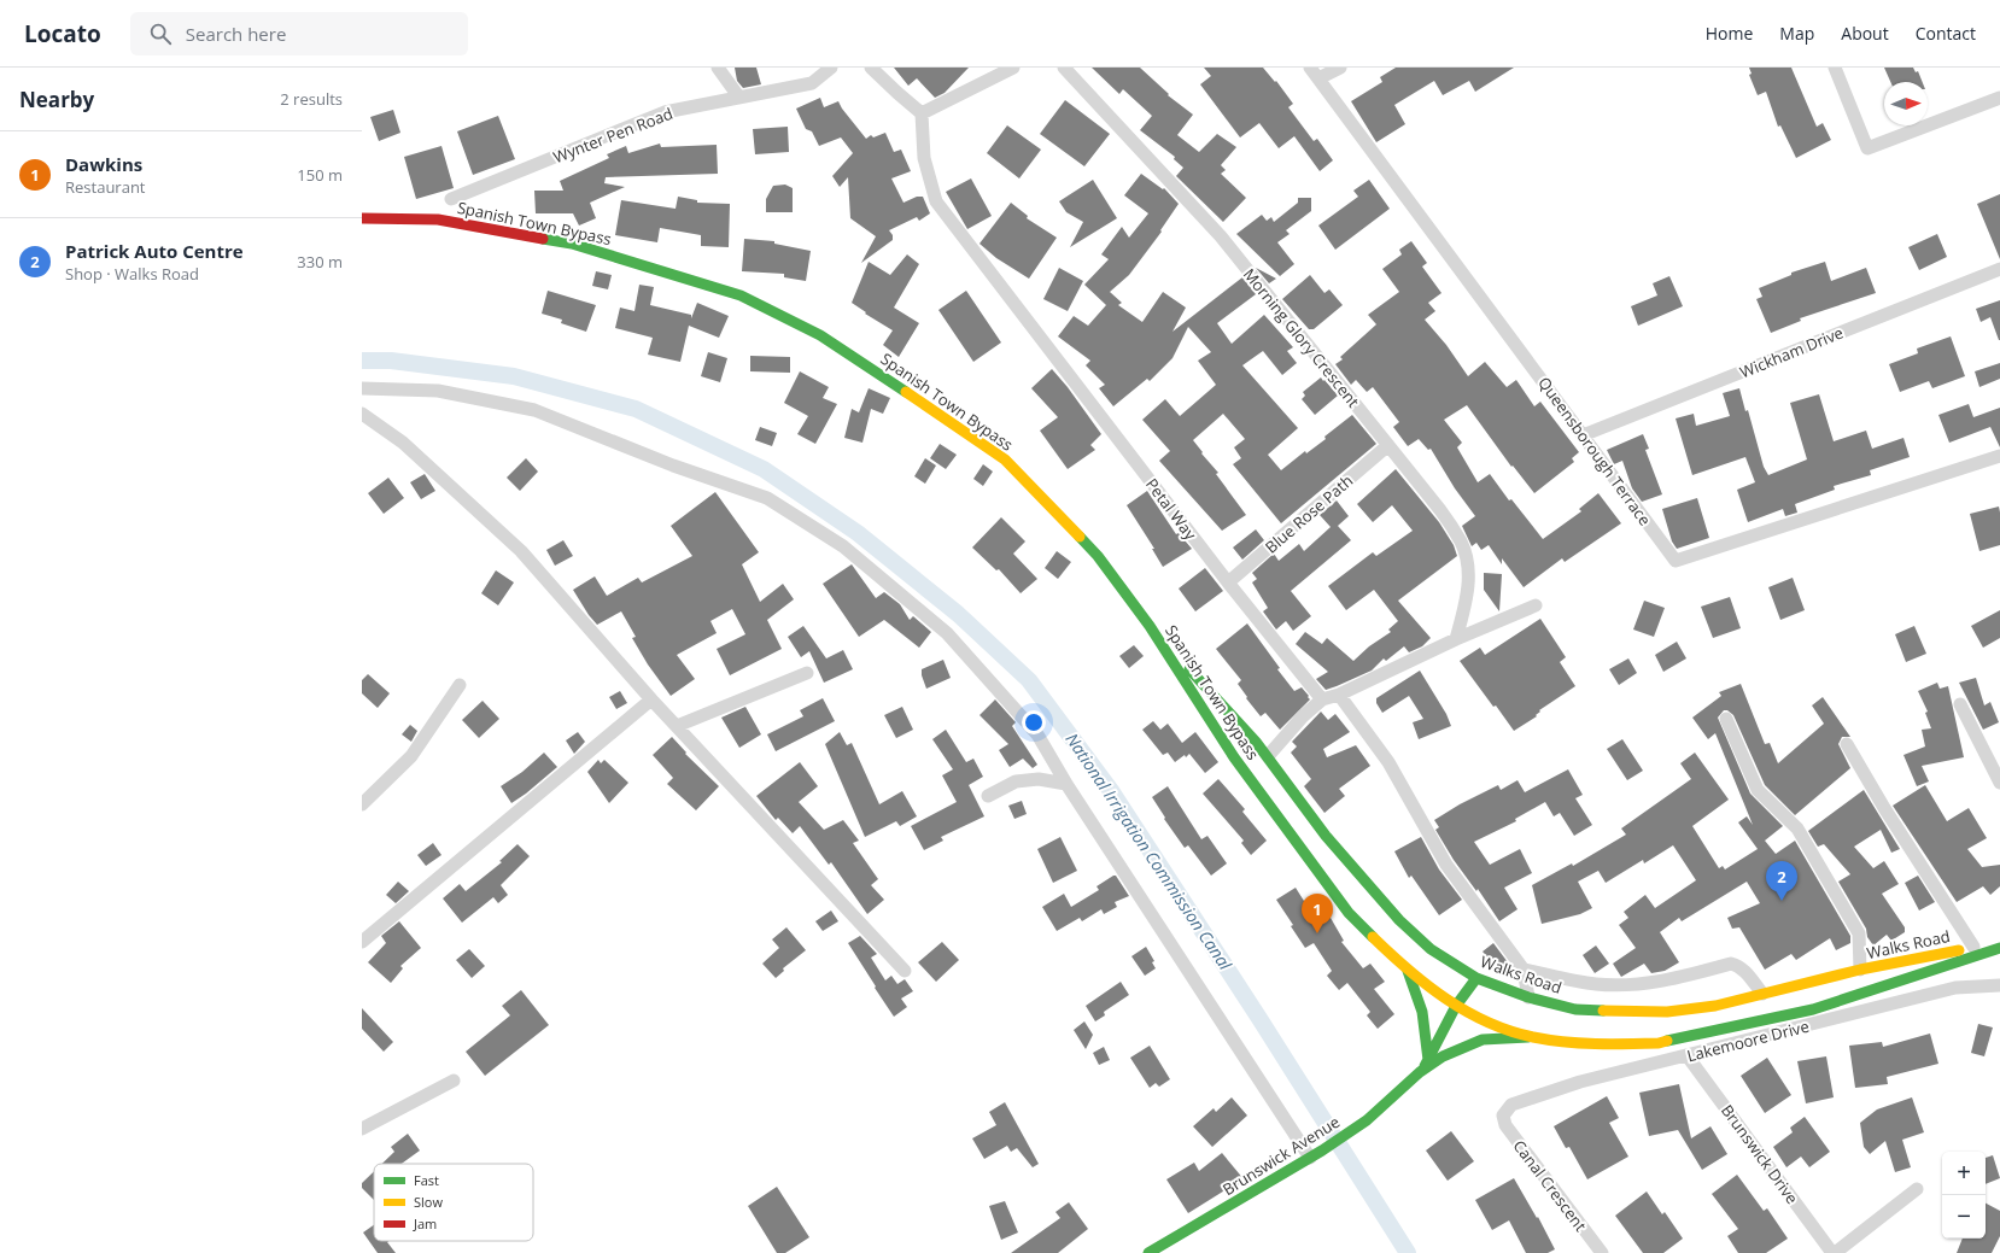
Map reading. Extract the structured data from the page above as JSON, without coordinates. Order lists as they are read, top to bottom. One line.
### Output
{"streets":{"main road":["Spanish Town Bypass","Walks Road","Brunswick Avenue"],"street":["Wynter Pen Road","Morning Glory Crescent","Wickham Drive","Queensborough Terrace","Petal Way","Blue Rose Path","Lakemoore Drive","Brunswick Drive","Canal Crescent"]},"crossings":[["Spanish Town Bypass","Walks Road"],["Spanish Town Bypass","Brunswick Avenue"],["Morning Glory Crescent","Blue Rose Path"],["Wickham Drive","Queensborough Terrace"],["Petal Way","Blue Rose Path"],["Walks Road","Brunswick Avenue"],["Lakemoore Drive","Brunswick Drive"],["Lakemoore Drive","Canal Crescent"]],"water":["National Irrigation Commission Canal"],"legend":["Fast","Slow","Jam"],"north":"right","page":{"header":"Locato","search":"Search here","nav":["Home","Map","About","Contact"],"heading":["Nearby","2 results"],"list":[{"mark":"1","name":"Dawkins","note":"Restaurant","value":"150 m"},{"mark":"2","name":"Patrick Auto Centre","note":"Shop · Walks Road","value":"330 m"}],"pins":["2","1"],"map_buttons":["+","−"]}}
